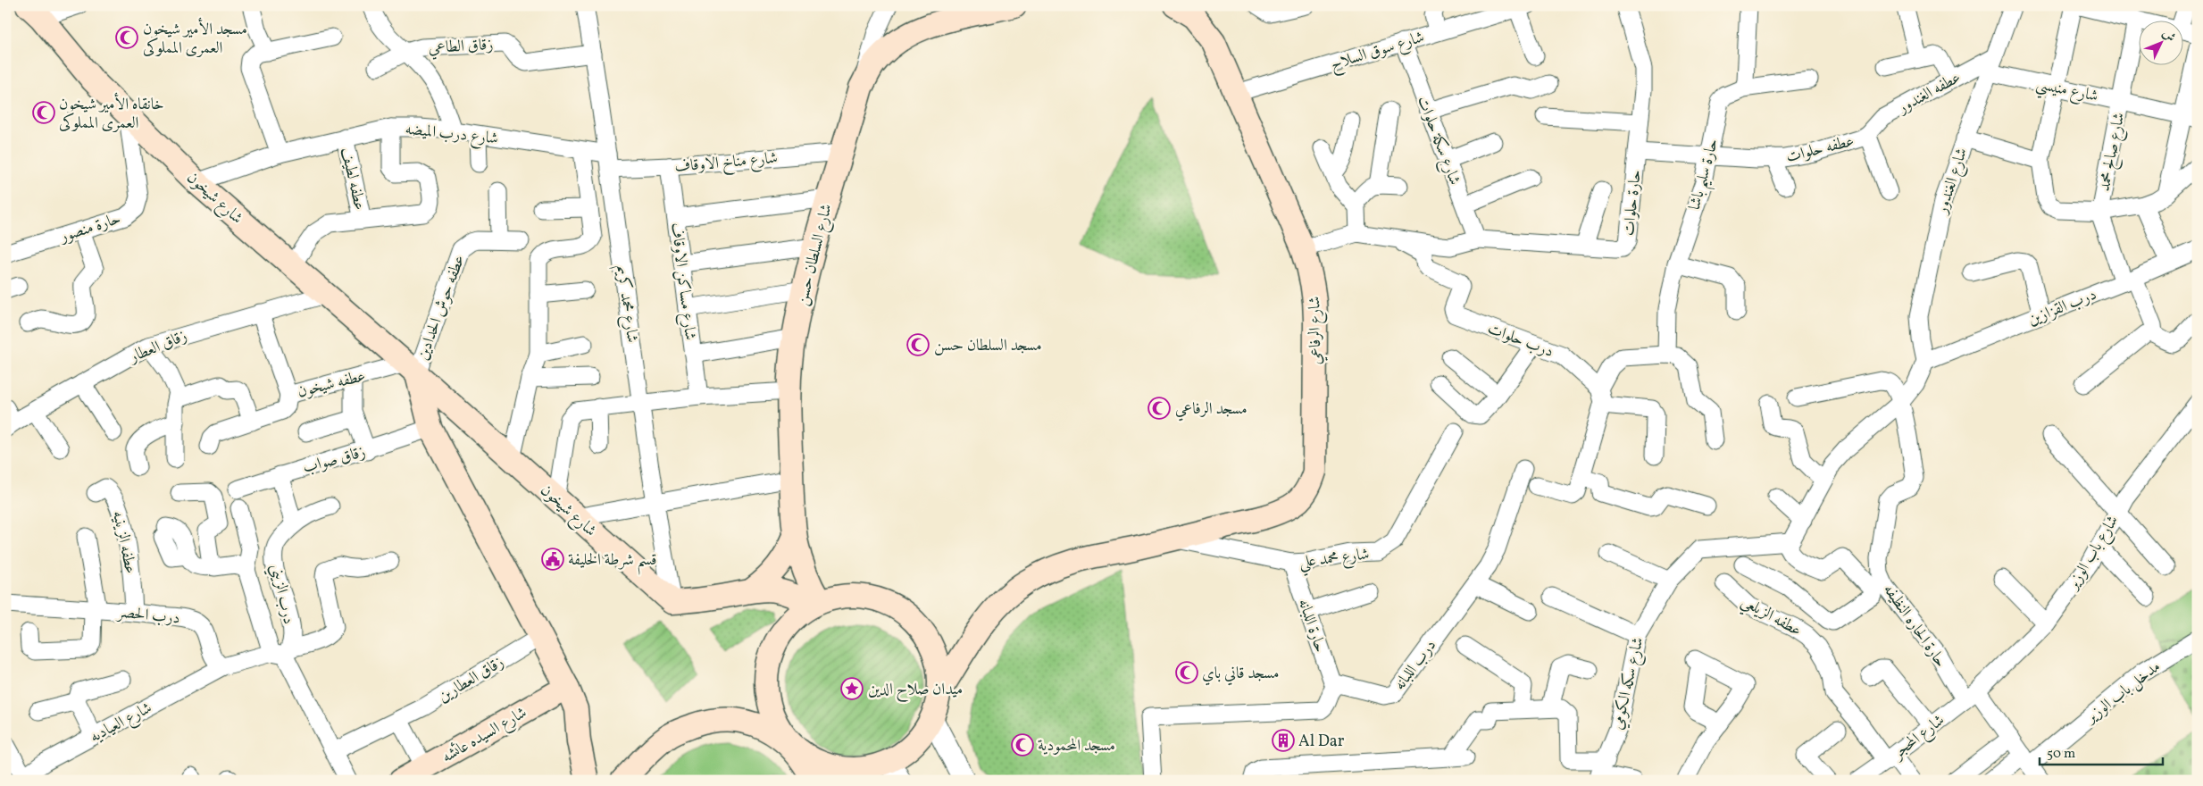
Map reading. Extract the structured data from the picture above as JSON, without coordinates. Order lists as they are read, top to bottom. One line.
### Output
{"streets":{"main road":["شارع شيخون","شارع السلطان حسن","شارع الرفاعي","شارع السيده عائشه"],"street":["زقاق الطاعي","شارع سوق السلاح","شارع منيسي","عطفه الغندور","شارع درب الميضه","شارع سكة حلوات","عطفه حلوات","شارع صالح محمد","شارع مناخ الاوقاف","حارة سليم باشا","عطفه لطيف","شارع الغندور","حارة حلوات","حارة منصور","شارع مساكن الاوقاف","شارع محمد كريم","درب القزازين","عطفه حوش الحدادين","درب حلوات","زقاق العطار","عطفه شيخون","زقاق صواب","عطفه الزينيه","شارع باب الوزير","شارع محمد علي","درب الزيني","درب الحصر","عطفه الزيلعي","حارة اللبانه","حارة الحاره النظيفه","درب اللبانه","زقاق العطارين","شارع سكه الكومي","مدخل باب الوزير","شارع العياديه","شارع المحجر"]},"crossings":[["زقاق الطاعي","شارع محمد كريم"],["شارع سوق السلاح","شارع سكة حلوات"],["شارع سوق السلاح","شارع الرفاعي"],["شارع منيسي","شارع صالح محمد"],["شارع منيسي","شارع الغندور"],["عطفه الغندور","عطفه حلوات"],["عطفه الغندور","شارع الغندور"],["شارع درب الميضه","شارع مناخ الاوقاف"],["شارع درب الميضه","عطفه لطيف"],["شارع درب الميضه","شارع شيخون"],["شارع درب الميضه","شارع محمد كريم"],["شارع سكة حلوات","حارة حلوات"],["عطفه حلوات","حارة سليم باشا"],["عطفه حلوات","حارة حلوات"],["شارع صالح محمد","درب القزازين"],["شارع مناخ الاوقاف","شارع السلطان حسن"],["شارع مناخ الاوقاف","شارع مساكن الاوقاف"],["شارع مناخ الاوقاف","شارع محمد كريم"],["عطفه لطيف","شارع شيخون"],["شارع الغندور","درب القزازين"],["شارع شيخون","حارة منصور"],["شارع شيخون","شارع محمد كريم"],["شارع شيخون","عطفه حوش الحدادين"],["شارع شيخون","زقاق العطار"],["شارع شيخون","عطفه شيخون"],["حارة حلوات","درب حلوات"],["عطفه حوش الحدادين","عطفه شيخون"],["شارع الرفاعي","شارع محمد علي"],["زقاق العطار","عطفه شيخون"],["عطفه الزينيه","درب الحصر"],["شارع باب الوزير","حارة الحاره النظيفه"],["شارع باب الوزير","شارع المحجر"],["شارع محمد علي","حارة اللبانه"],["درب الحصر","شارع العياديه"],["عطفه الزيلعي","شارع المحجر"],["حارة اللبانه","درب اللبانه"],["حارة الحاره النظيفه","شارع المحجر"]],"places":{"mosque":["مسجد الأمير شيخون العمرى المملوكى","خانقاه الأمير شيخون العمرى المملوكى","مسجد السلطان حسن","مسجد الرفاعي","مسجد قاني باي","مسجد المحمودية"],"public building":["قسم شرطة الخليفة"],"place":["ميدان صلاح الدين"],"building":["Al Dar"]},"scale_bar":"50 m","north":"top right"}
